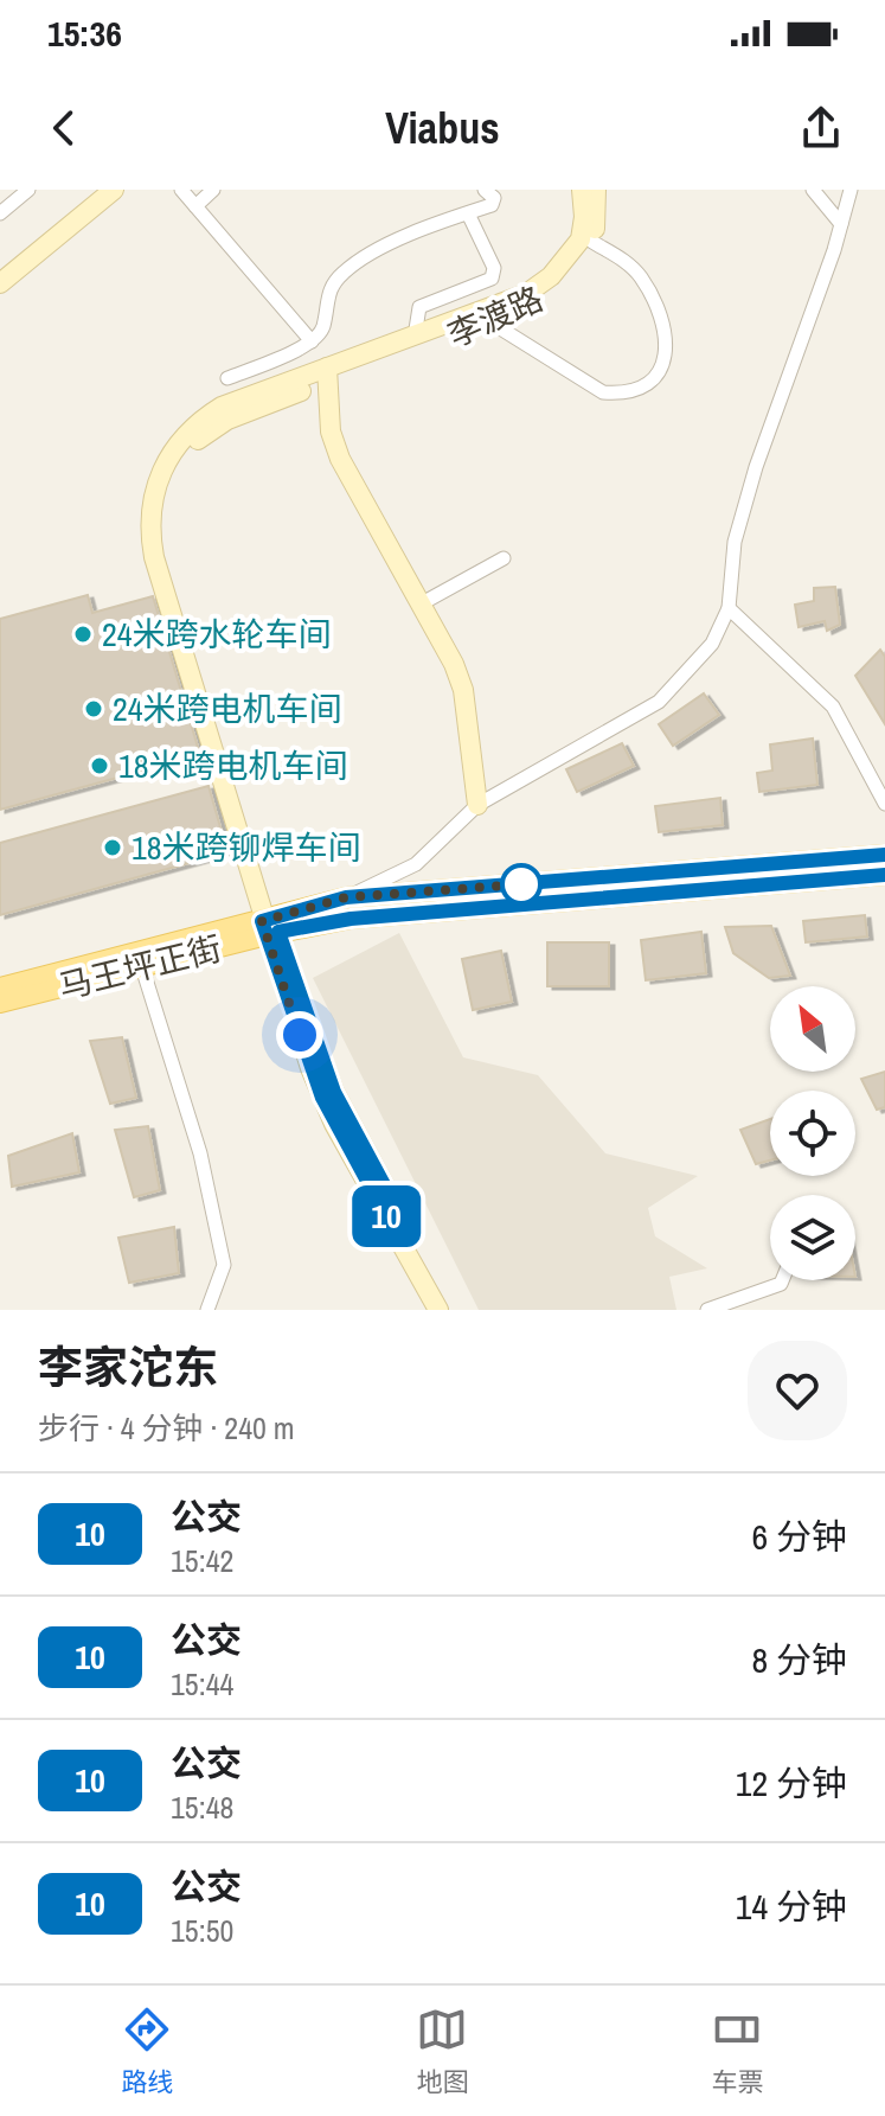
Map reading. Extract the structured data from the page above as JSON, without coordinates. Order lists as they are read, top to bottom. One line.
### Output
{"streets":{"main road":["李渡路","马王坪正街"]},"places":["24米跨水轮车间","24米跨电机车间","18米跨电机车间","18米跨铆焊车间"],"lines":["bus line 10"],"north":"top left","page":{"status":"15:36","header":"Viabus","on_map":"10","heading":["李家沱东","步行 · 4 分钟 · 240 m"],"list":[{"mark":"10","name":"公交","note":"15:42","value":"6 分钟"},{"mark":"10","name":"公交","note":"15:44","value":"8 分钟"},{"mark":"10","name":"公交","note":"15:48","value":"12 分钟"},{"mark":"10","name":"公交","note":"15:50","value":"14 分钟"}],"tabs":["路线","地图","车票"]}}
